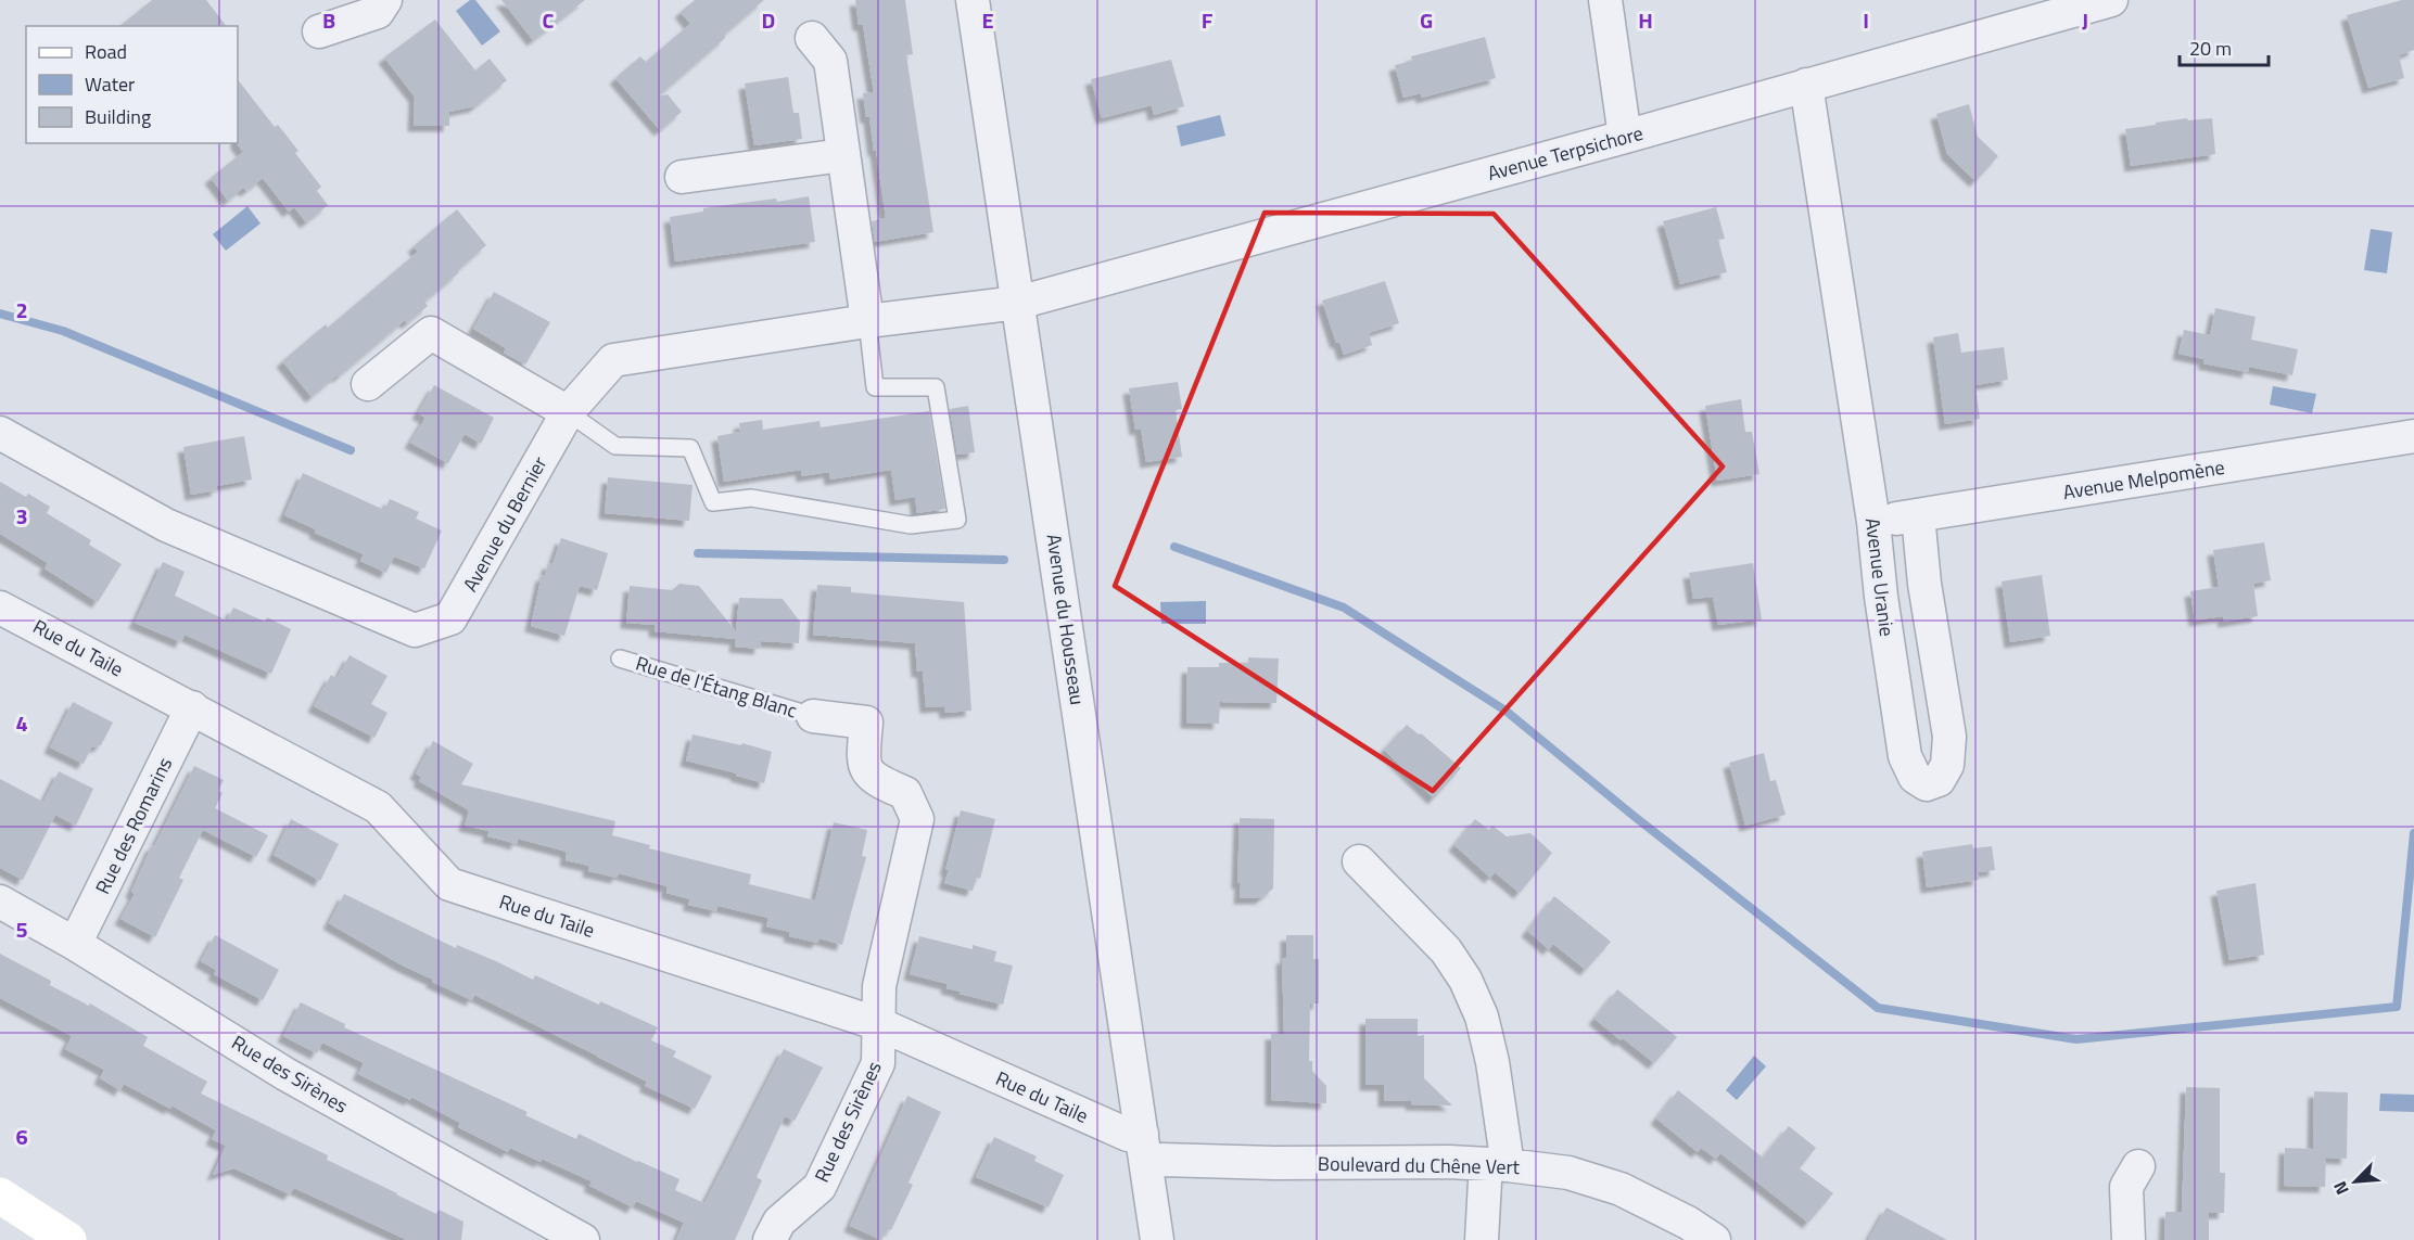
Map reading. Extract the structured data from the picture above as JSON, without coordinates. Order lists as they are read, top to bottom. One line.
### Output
{"streets":{"street":["Avenue Terpsichore","Avenue Melpomène","Avenue du Bernier","Avenue Uranie","Avenue du Housseau","Rue du Taile","Rue des Romarins","Rue des Sirènes","Boulevard du Chêne Vert"],"lane":["Rue de l'Étang Blanc"]},"crossings":[["Avenue Terpsichore","Avenue du Bernier"],["Avenue Terpsichore","Avenue Uranie"],["Avenue Terpsichore","Avenue du Housseau"],["Avenue Melpomène","Avenue Uranie"],["Avenue du Bernier","Avenue du Housseau"],["Avenue du Housseau","Rue du Taile"],["Avenue du Housseau","Boulevard du Chêne Vert"],["Rue du Taile","Rue des Romarins"],["Rue du Taile","Rue des Sirènes"],["Rue du Taile","Boulevard du Chêne Vert"],["Rue des Romarins","Rue des Sirènes"]],"legend":["Road","Water","Building"],"scale_bar":"20 m","north":"bottom left","grid":{"columns":["B","C","D","E","F","G","H","I","J"],"rows":["2","3","4","5","6"]}}
